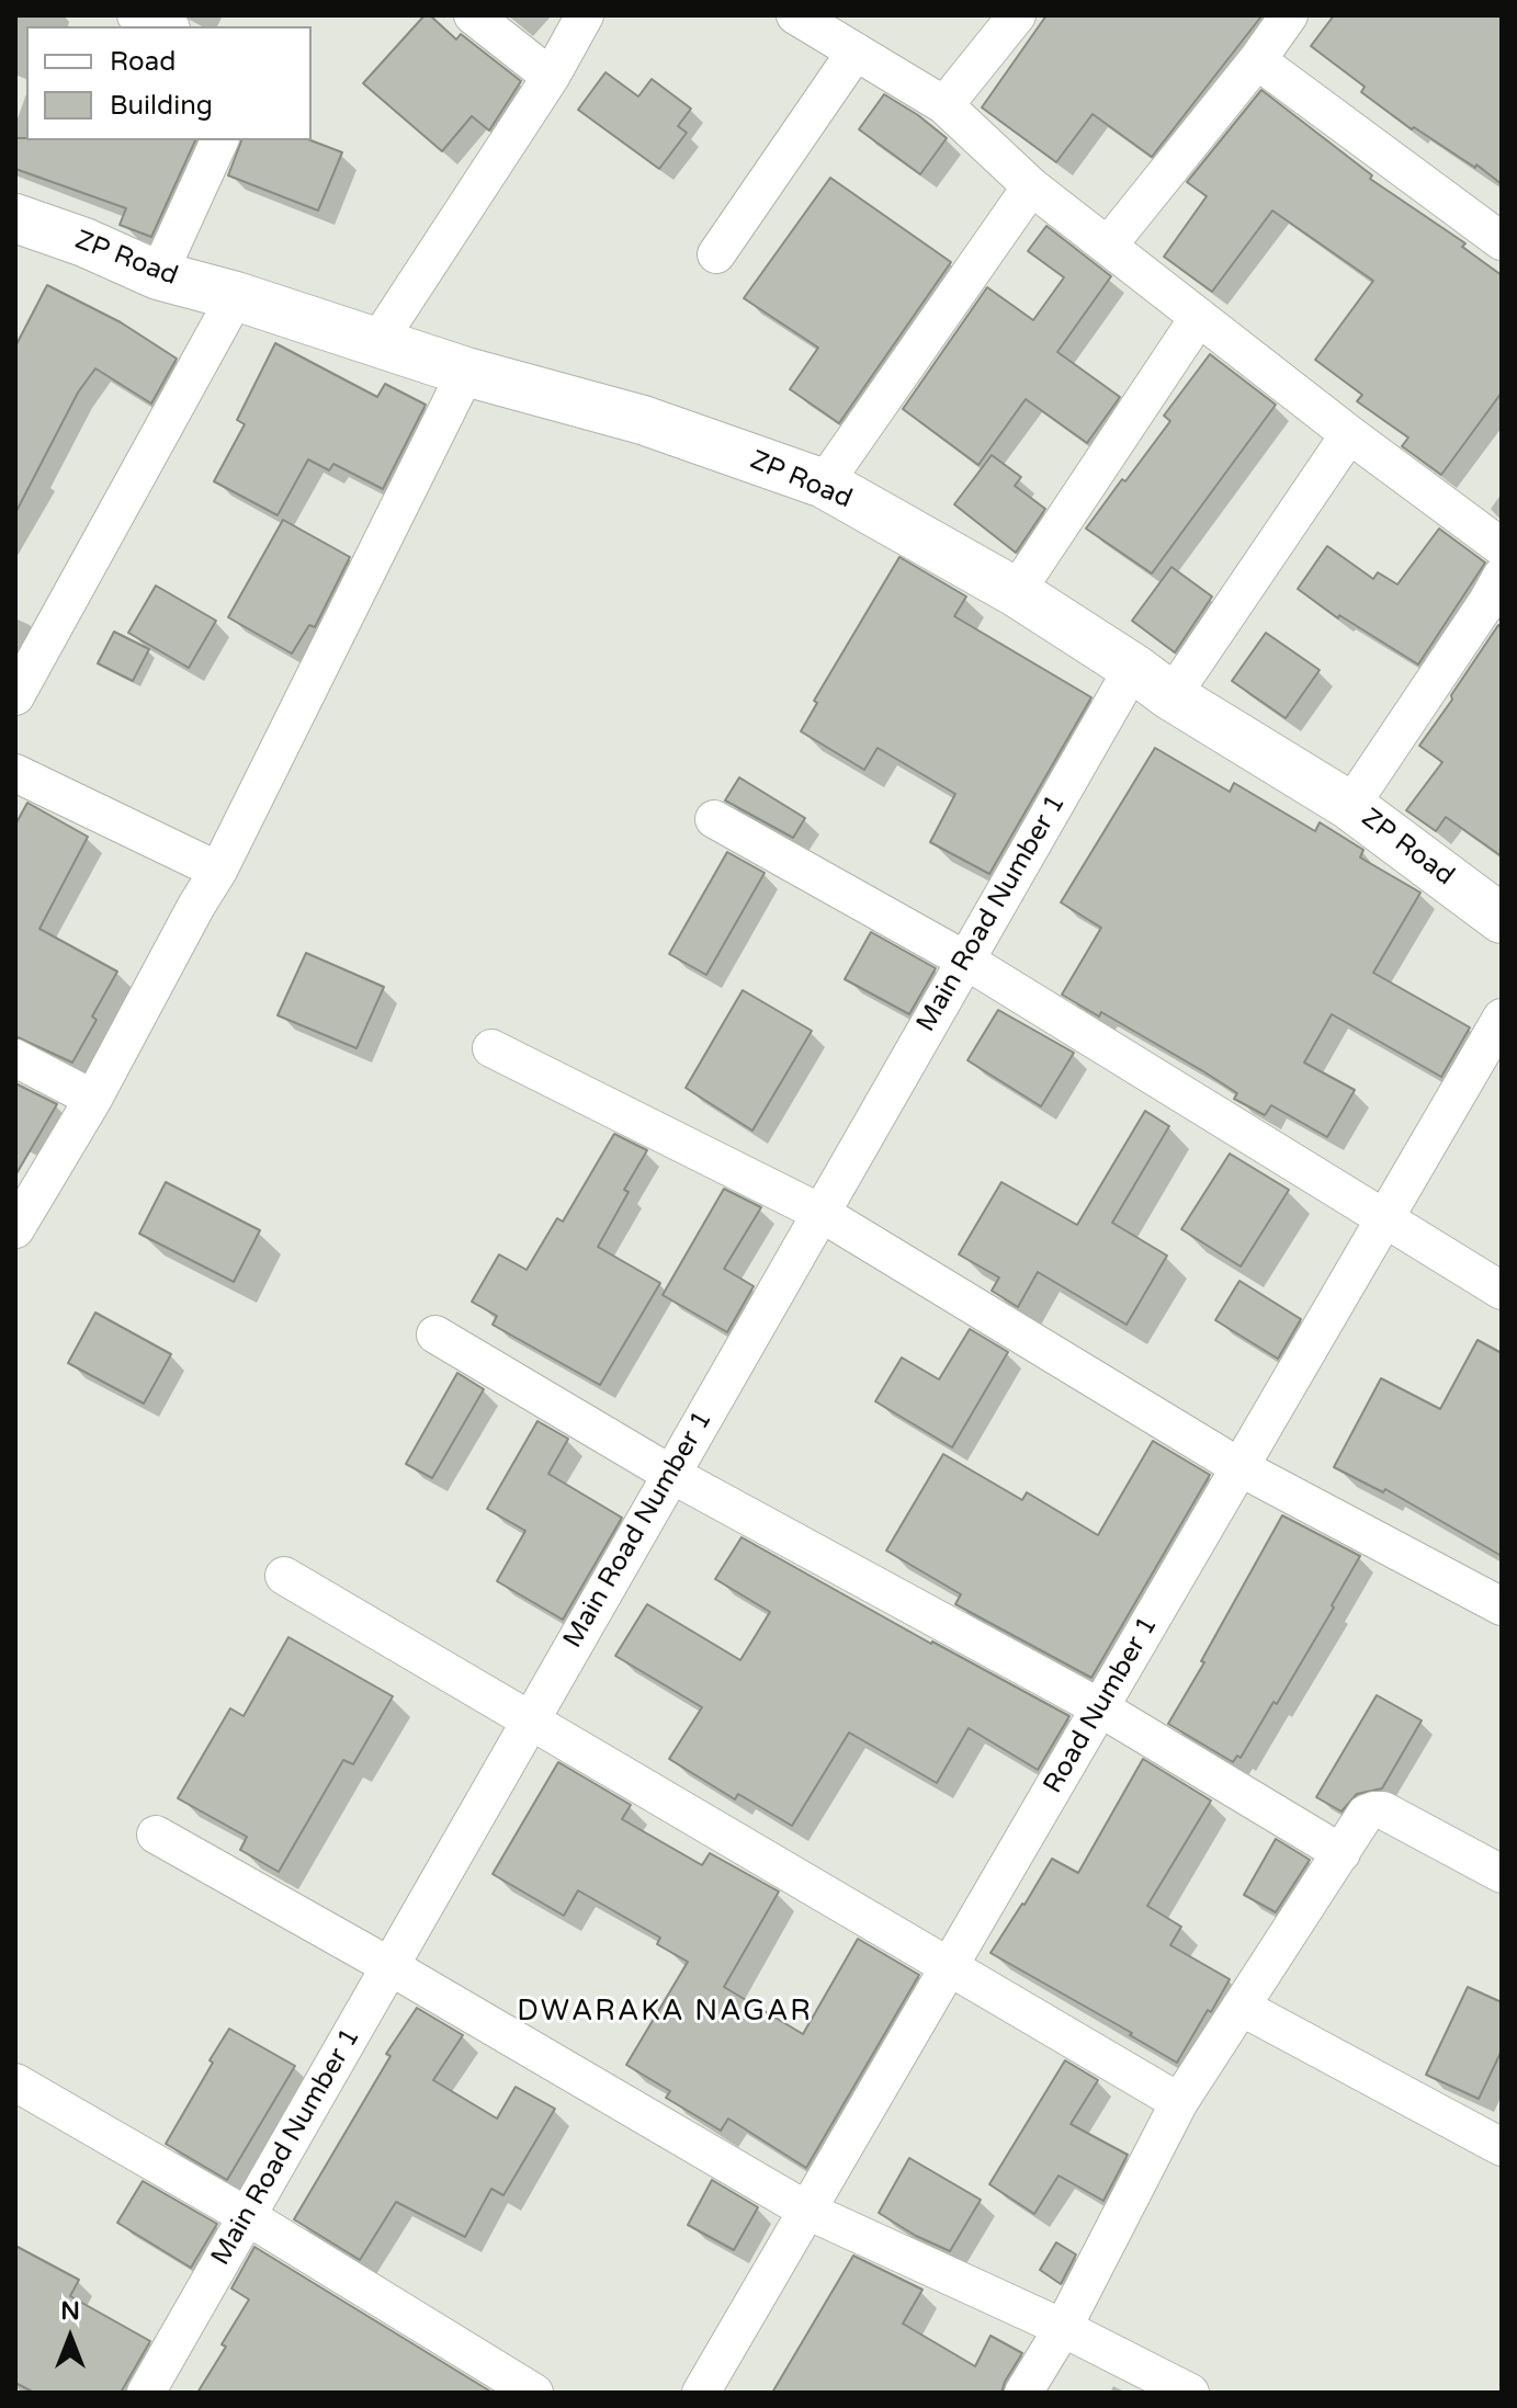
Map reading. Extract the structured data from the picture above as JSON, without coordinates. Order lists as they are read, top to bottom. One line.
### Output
{"streets":{"street":["ZP Road","Main Road Number 1","Road Number 1"]},"crossings":[["ZP Road","Main Road Number 1"]],"districts":["DWARAKA NAGAR"],"legend":["Road","Building"],"north":"top"}
